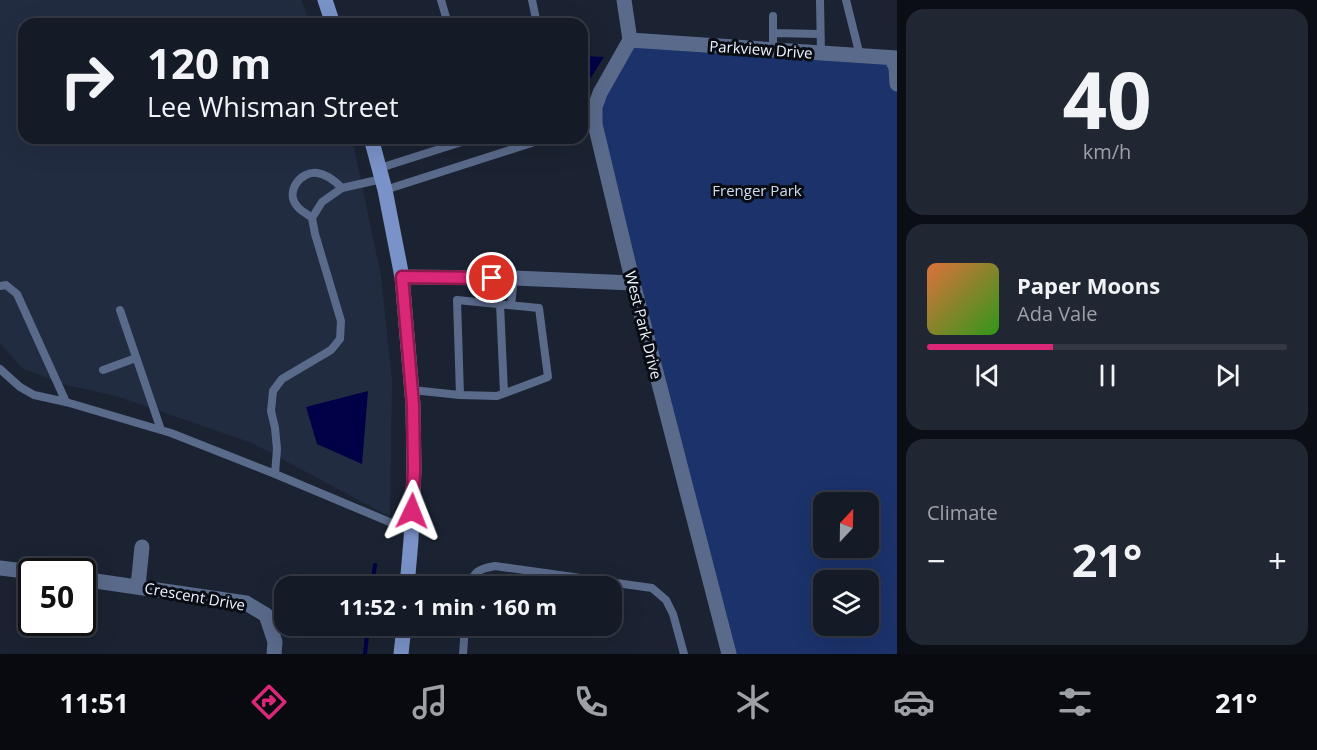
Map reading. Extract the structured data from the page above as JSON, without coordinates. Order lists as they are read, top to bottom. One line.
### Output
{"streets":{"street":["Parkview Drive","West Park Drive","Crescent Drive"]},"crossings":[["Parkview Drive","West Park Drive"]],"parks":["Frenger Park"],"north":"top","page":{"tile":[["40","km/h"],"Climate"],"turn":["120 m","Lee Whisman Street"],"song":["Paper Moons","Ada Vale"],"heat":["−","21°","+"],"limit":"50","trip":"11:52 · 1 min · 160 m","tabs":["11:51","21°"]}}
